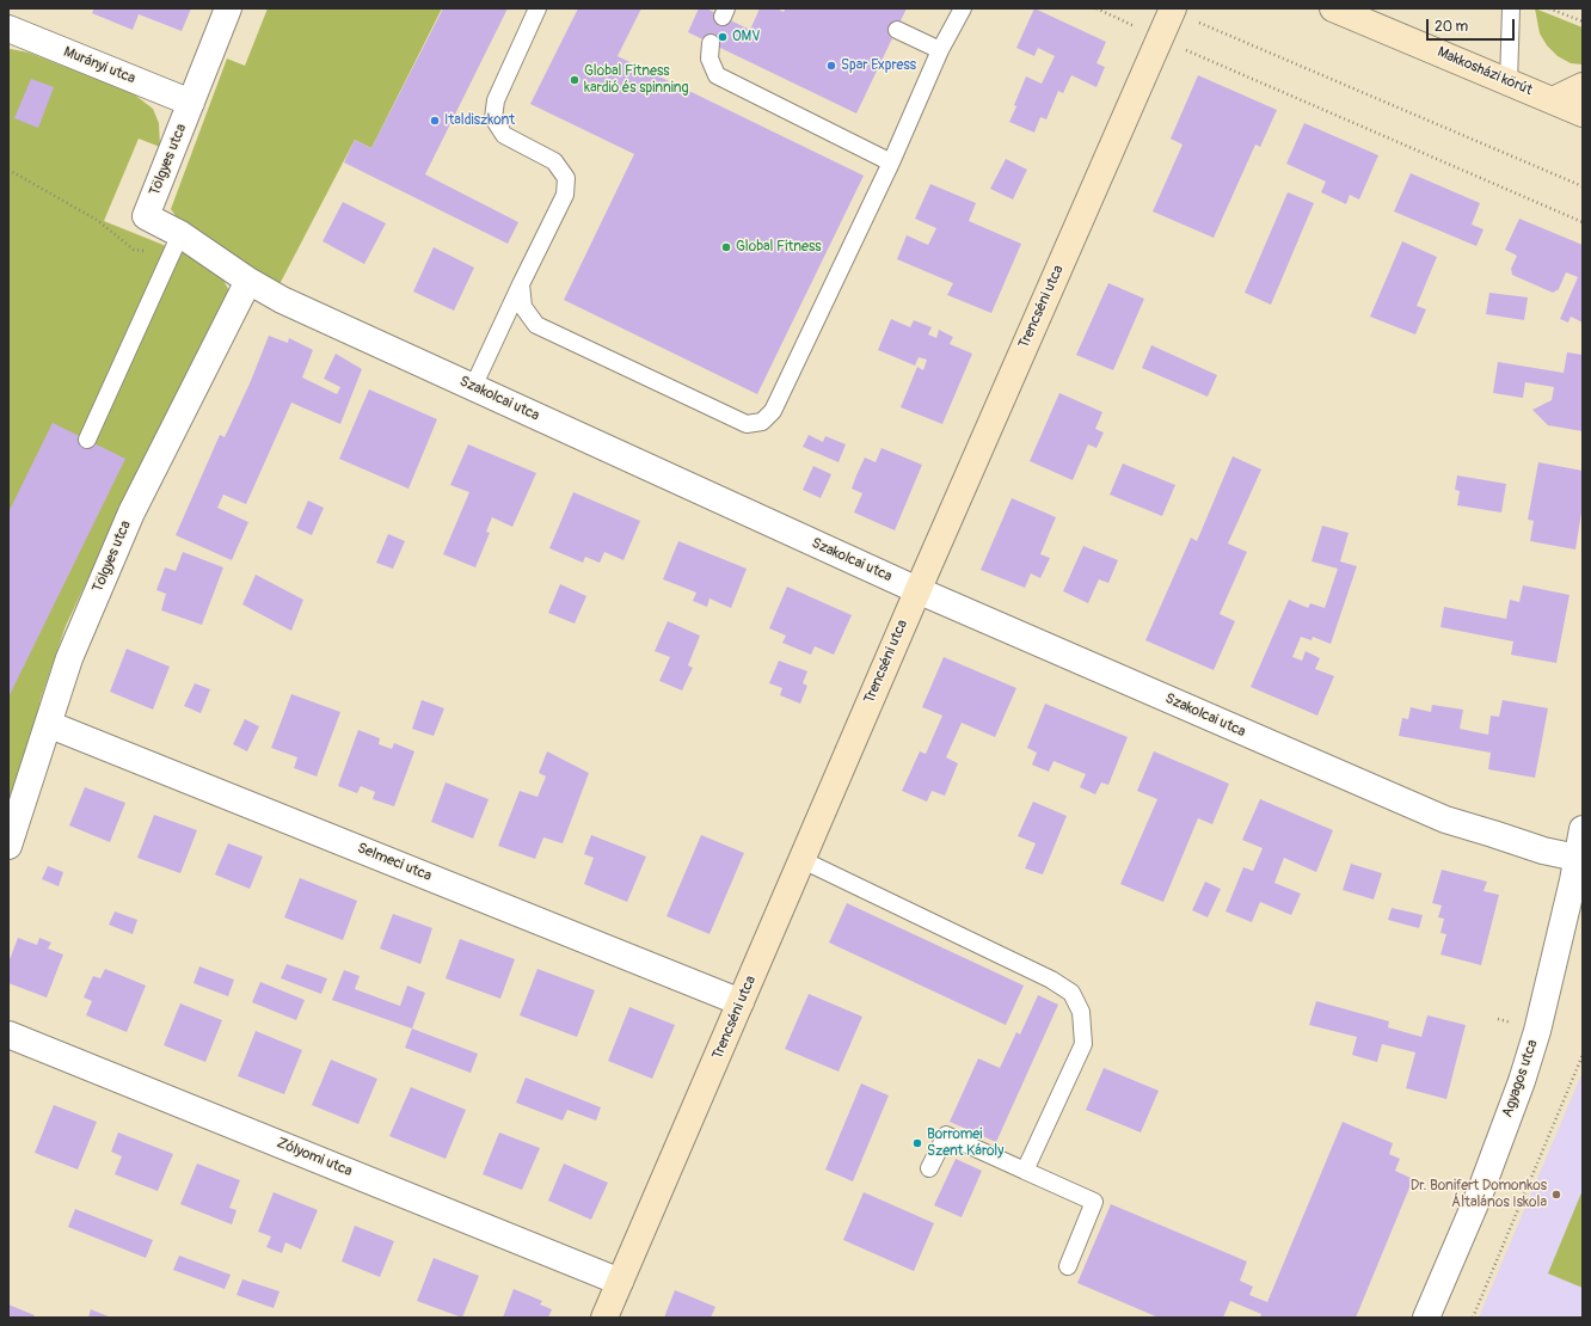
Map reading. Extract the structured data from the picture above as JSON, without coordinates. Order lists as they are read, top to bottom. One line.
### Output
{"streets":{"street":["Murányi utca","Makkosházi körút","Tölgyes utca","Trencséni utca","Szakolcai utca","Selmeci utca","Agyagos utca","Zólyomi utca"]},"crossings":[["Murányi utca","Tölgyes utca"],["Tölgyes utca","Szakolcai utca"],["Tölgyes utca","Selmeci utca"],["Trencséni utca","Szakolcai utca"],["Trencséni utca","Selmeci utca"],["Trencséni utca","Zólyomi utca"],["Szakolcai utca","Agyagos utca"]],"places":["OMV","Spar Express","Global Fitness kardió és spinning","Italdiszkont","Global Fitness","Borromei Szent Károly","Dr. Bonifert Domonkos Általános Iskola"],"scale_bar":"20 m"}
